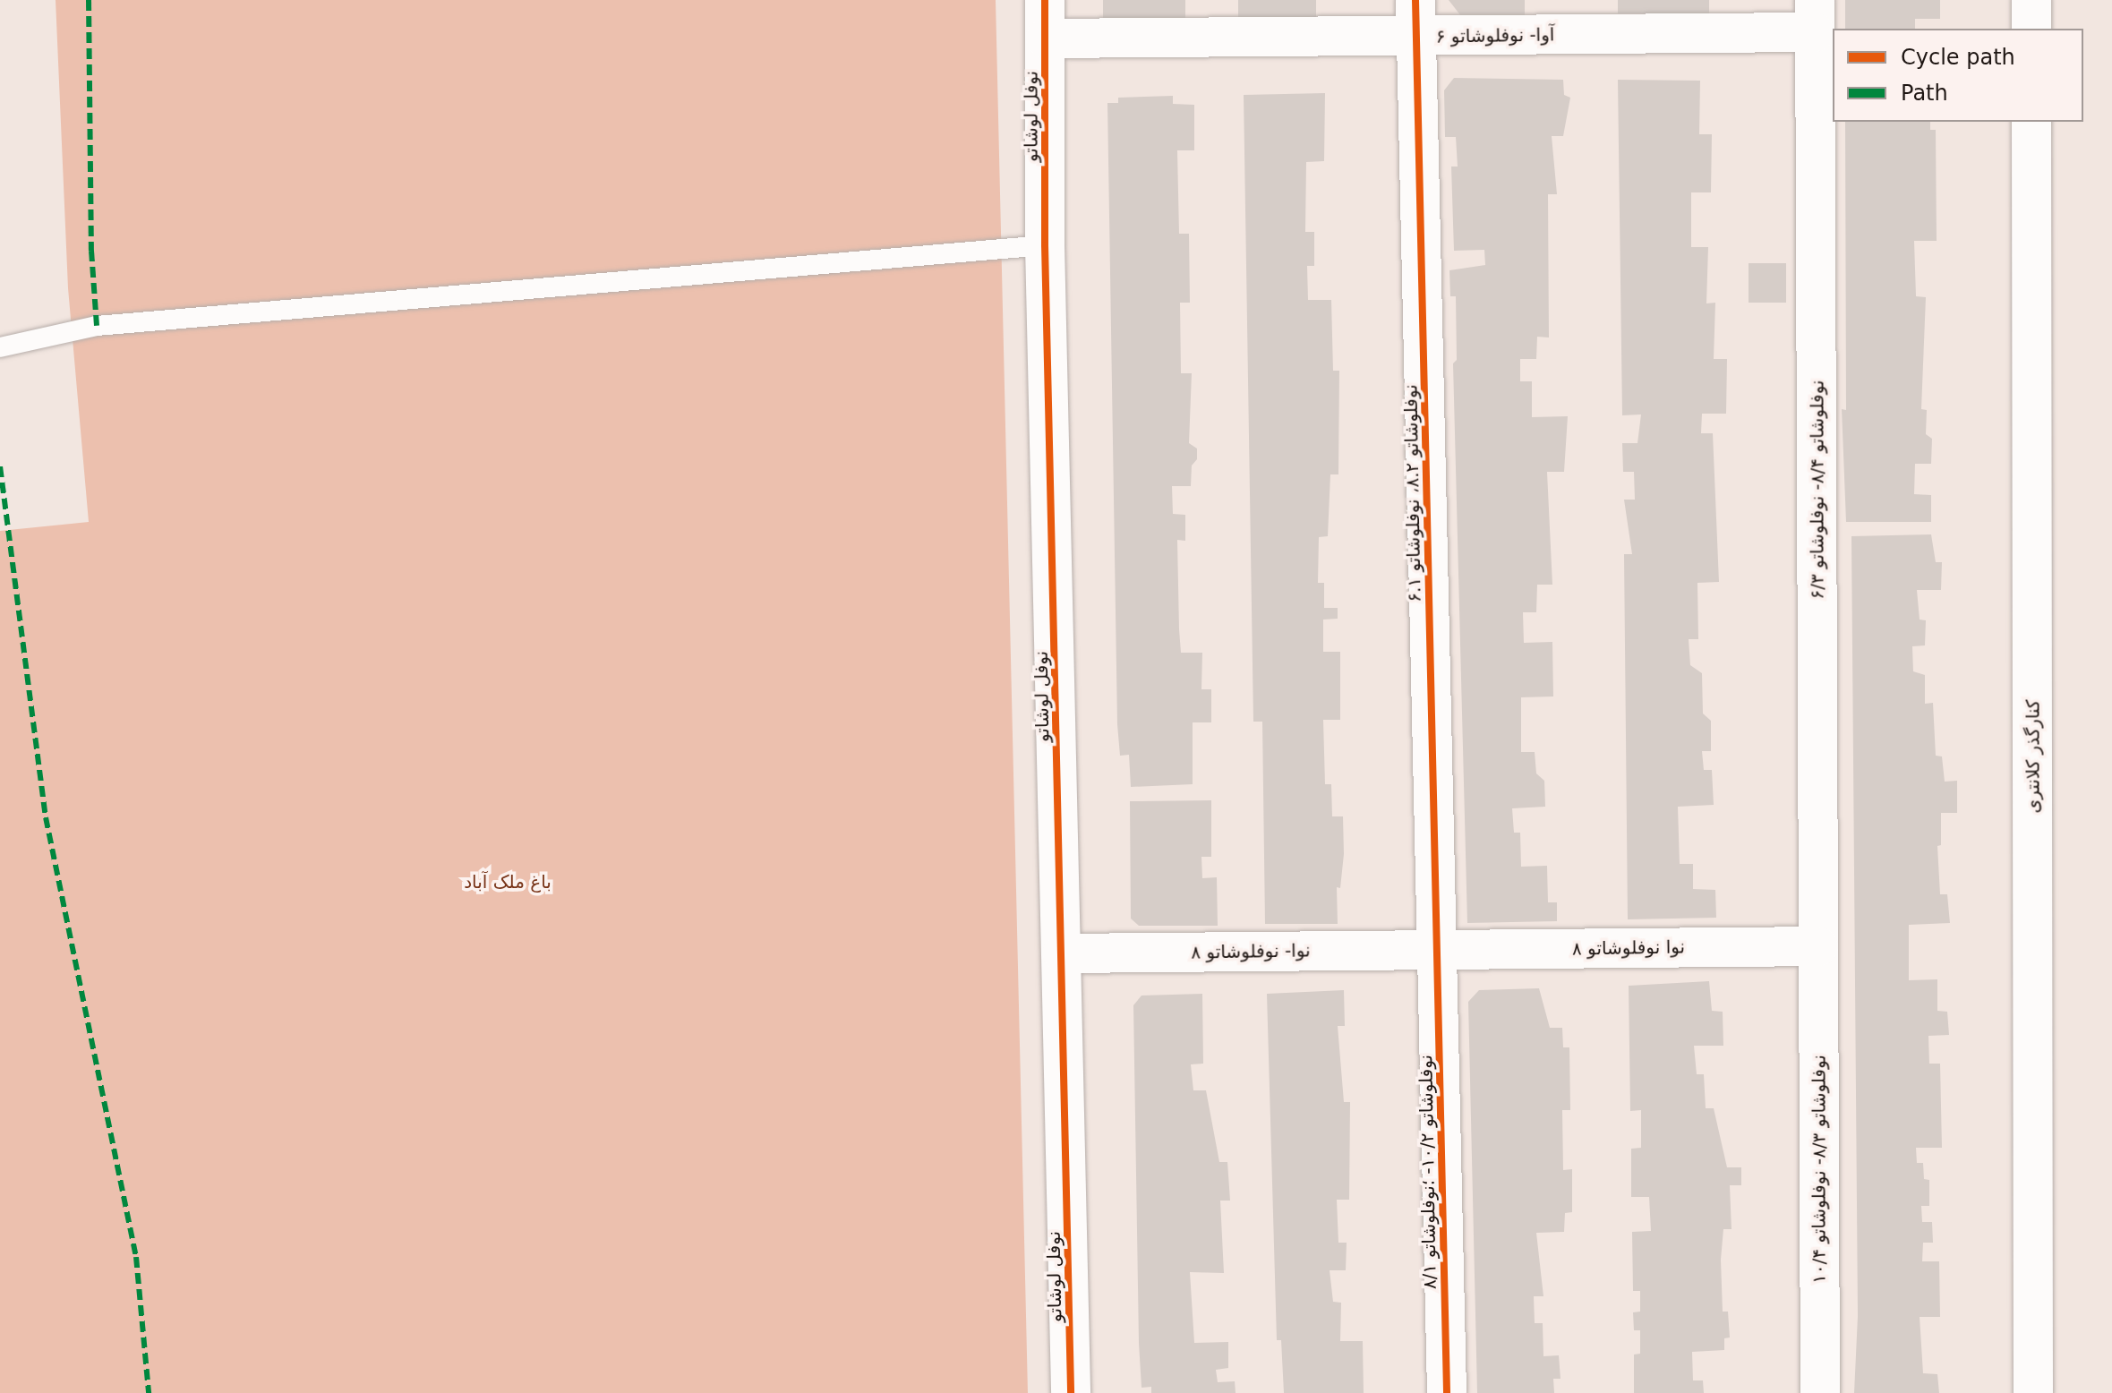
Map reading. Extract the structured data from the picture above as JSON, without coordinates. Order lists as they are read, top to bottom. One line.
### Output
{"streets":{"street":["آوا- نوفلوشاتو ۶","نوفل لوشاتو","نوفلوشاتو ۸/۴- نوفلوشاتو ۶/۳","نوفلوشاتو ۸.۲، نوفلوشاتو ۶.۱","کنارگذر کلانتری","نوا نوفلوشاتو ۸","نوا- نوفلوشاتو ۸","نوفلوشاتو ۸/۳- نوفلوشاتو ۱۰/۴","نوفلوشاتو ۱۰/۲- ؛نوفلوشاتو ۸/۱"]},"crossings":[["آوا- نوفلوشاتو ۶","نوفل لوشاتو"],["آوا- نوفلوشاتو ۶","نوفلوشاتو ۸/۴- نوفلوشاتو ۶/۳"],["آوا- نوفلوشاتو ۶","نوفلوشاتو ۸.۲، نوفلوشاتو ۶.۱"],["نوفل لوشاتو","نوا- نوفلوشاتو ۸"],["نوفلوشاتو ۸/۴- نوفلوشاتو ۶/۳","نوا نوفلوشاتو ۸"],["نوفلوشاتو ۸/۴- نوفلوشاتو ۶/۳","نوفلوشاتو ۸/۳- نوفلوشاتو ۱۰/۴"],["نوفلوشاتو ۸.۲، نوفلوشاتو ۶.۱","نوا نوفلوشاتو ۸"],["نوفلوشاتو ۸.۲، نوفلوشاتو ۶.۱","نوا- نوفلوشاتو ۸"],["نوفلوشاتو ۸.۲، نوفلوشاتو ۶.۱","نوفلوشاتو ۱۰/۲- ؛نوفلوشاتو ۸/۱"],["نوا نوفلوشاتو ۸","نوا- نوفلوشاتو ۸"],["نوا نوفلوشاتو ۸","نوفلوشاتو ۸/۳- نوفلوشاتو ۱۰/۴"],["نوا نوفلوشاتو ۸","نوفلوشاتو ۱۰/۲- ؛نوفلوشاتو ۸/۱"],["نوا- نوفلوشاتو ۸","نوفلوشاتو ۱۰/۲- ؛نوفلوشاتو ۸/۱"]],"parks":["باغ ملک آباد"],"legend":["Cycle path","Path"]}
